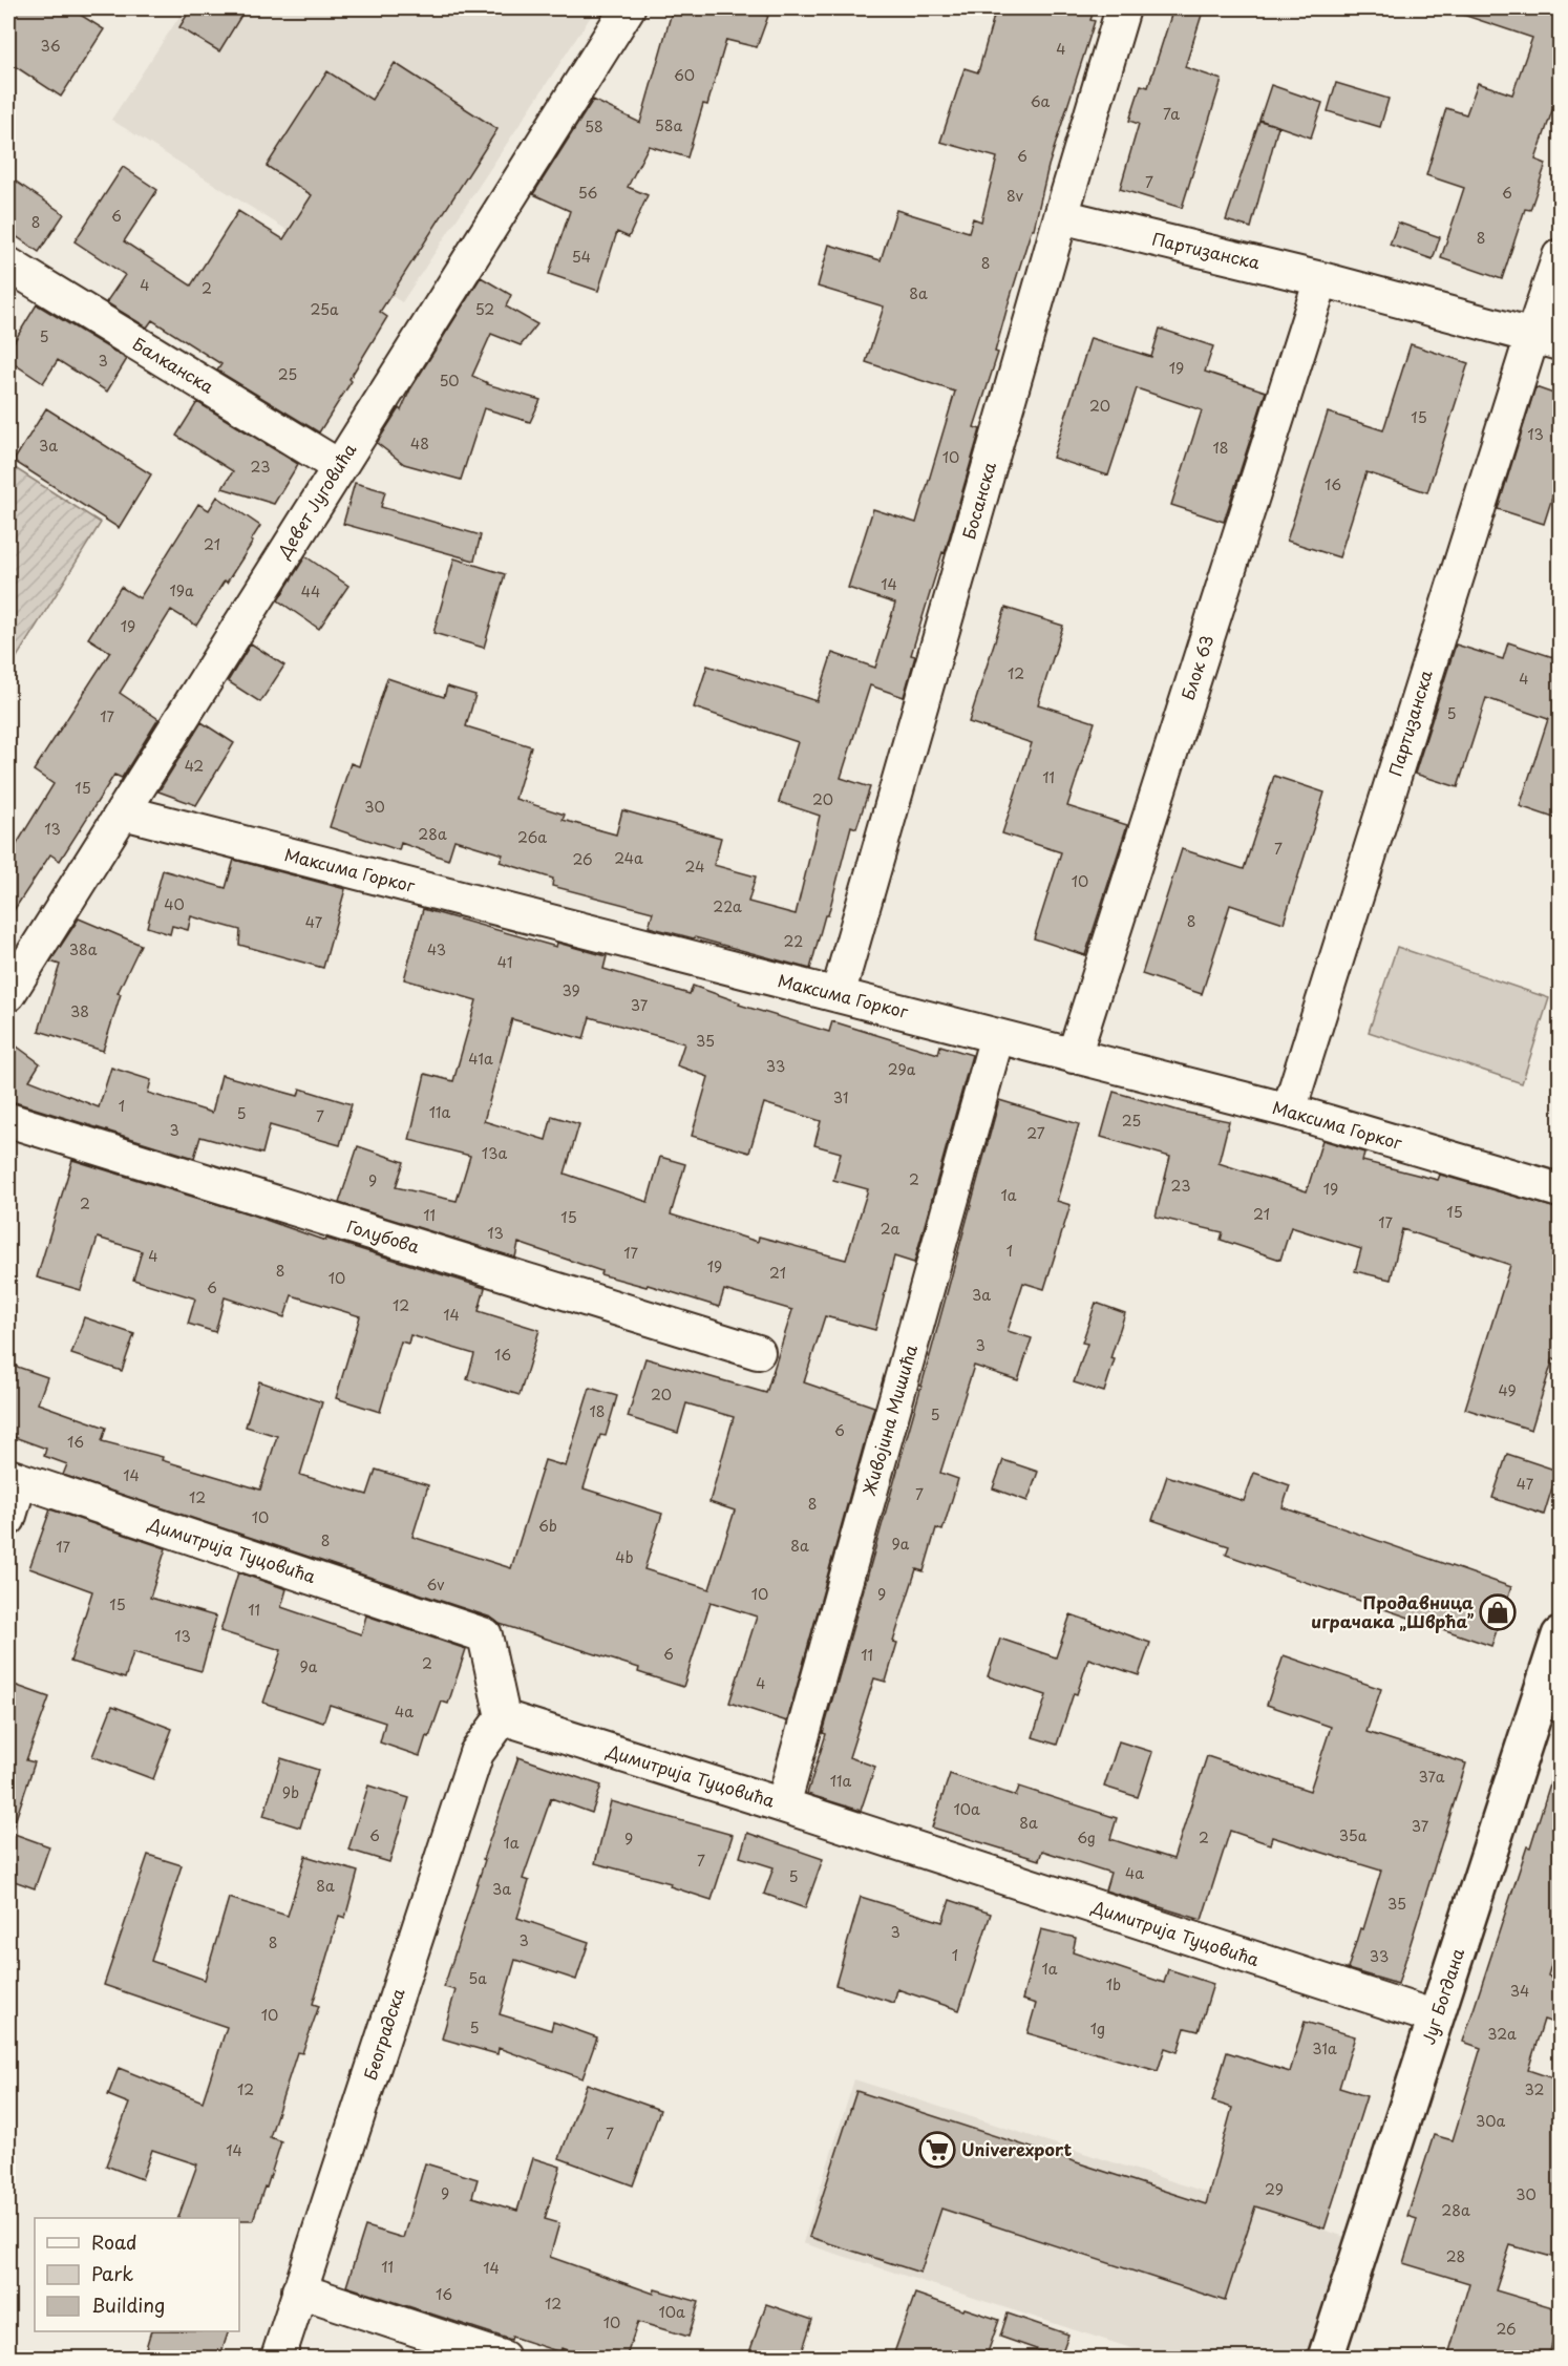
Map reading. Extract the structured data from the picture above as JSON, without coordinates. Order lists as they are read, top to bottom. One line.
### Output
{"streets":{"street":["Партизанска","Балканска","Девет Југовића","Босанска","Блок 63","Максима Горког","Голубова","Живојина Мишића","Димитрија Туцовића","Југ Богдана","Београдска"]},"crossings":[["Партизанска","Босанска"],["Партизанска","Блок 63"],["Партизанска","Максима Горког"],["Балканска","Девет Југовића"],["Девет Југовића","Максима Горког"],["Босанска","Максима Горког"],["Блок 63","Максима Горког"],["Максима Горког","Живојина Мишића"],["Живојина Мишића","Димитрија Туцовића"],["Димитрија Туцовића","Југ Богдана"],["Димитрија Туцовића","Београдска"]],"places":{"shop":["Продавница играчака „Шврћа”"],"supermarket":["Univerexport"]},"house_numbers":["36","4","60","6a","7a","58a","58","6","7","56","6","8v","6","8","8","54","8","4","2","8a","25a","52","5","3","19","25","50","20","15","13","48","3a","18","10","23","16","21","14","19a","44","19","12","4","5","17","42","11","15","20","30","13","28a","26a","7","24a","26","24","10","40","22a","8","47","22","38a","43","41","39","37","38","35","41a","33","29a","31","1","11a","5","7","25","3","27","13a","2","9","23","19","1a","2","15","21","11","15","17","2a","13","1","17","4","19","8","21","10","6","3a","12","14","3","16","49","20","18","5","6","16","14","47","7","12","8","10","6b","8","9a","8a","17","4b","6v","10","9","15","11","13","6","11","2","9a","4","4a","37a","11a","9b","10a","8a","37","6","35a","6g","2","9","1a","7","4a","5","8a","3a","35","3","3","8","1","33","1a","5a","1b","34","10","5","1g","32a","31a","12","32","30a","7","14","29","9","30","28a","28","11","14","16","12","10a","10","26"],"legend":["Road","Park","Building"]}
